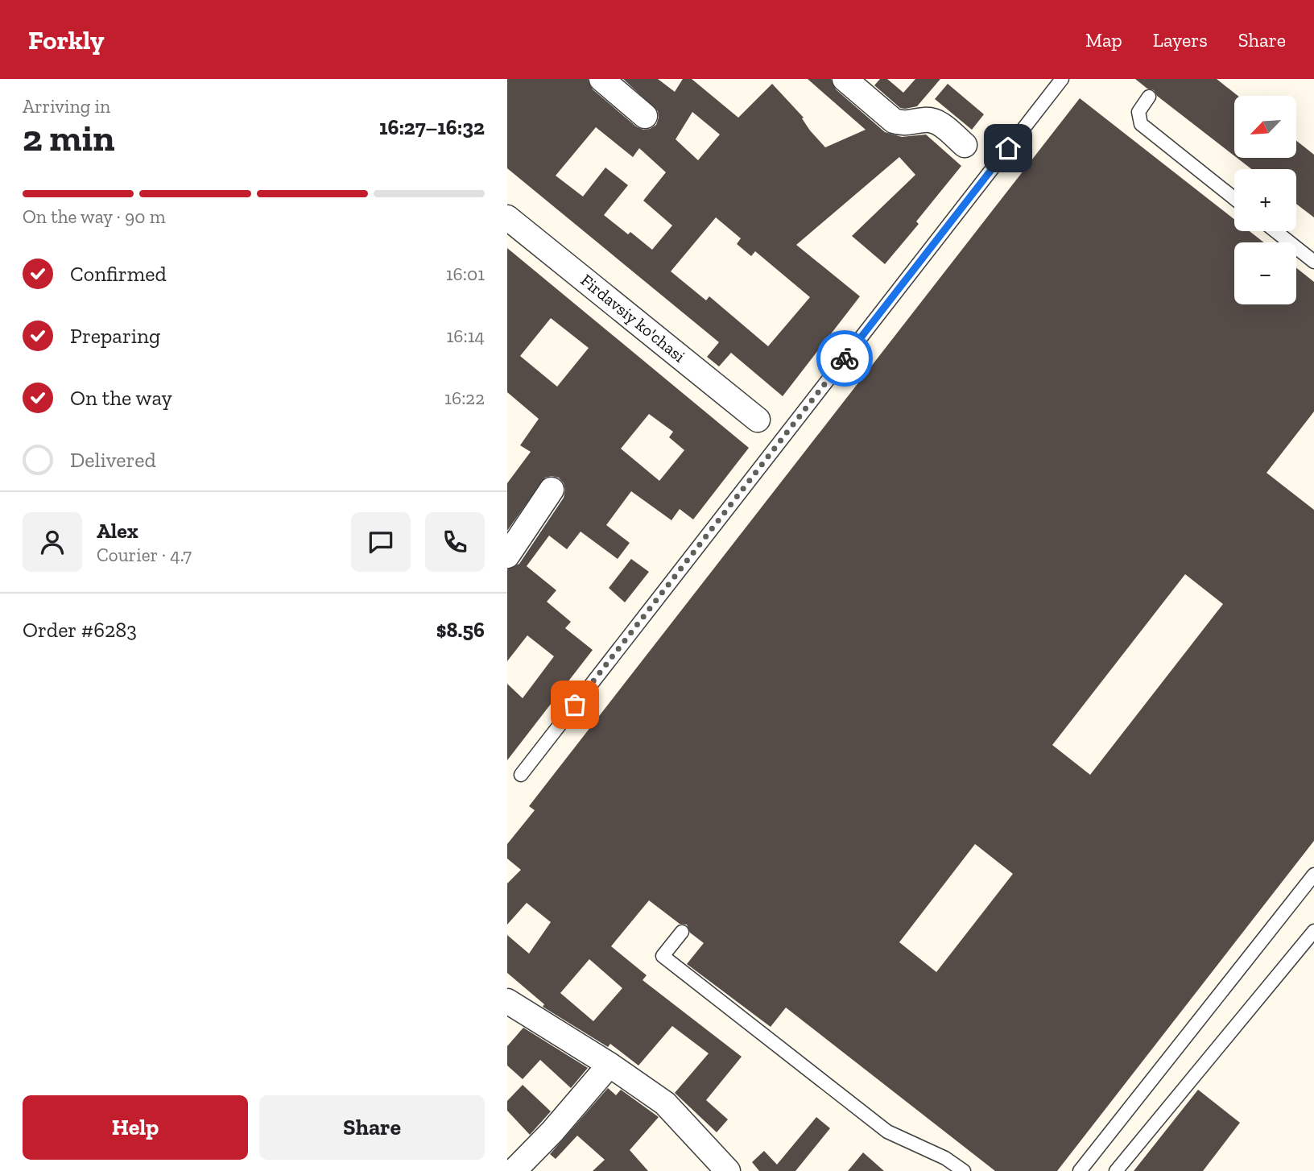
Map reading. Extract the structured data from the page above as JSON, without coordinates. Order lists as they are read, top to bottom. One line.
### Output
{"streets":{"street":["Firdavsiy ko'chasi"]},"north":"bottom left","page":{"header":"Forkly","nav":["Map","Layers","Share"],"heading":["2 min","Arriving in","16:27–16:32"],"panel":["Alex","Courier · 4.7","Order #6283","$8.56"],"map_buttons":["+","−"],"bar":"On the way · 90 m","list":[["Confirmed","16:01"],["Preparing","16:14"],["On the way","16:22"],"Delivered"],"buttons":["Help","Share"]}}
